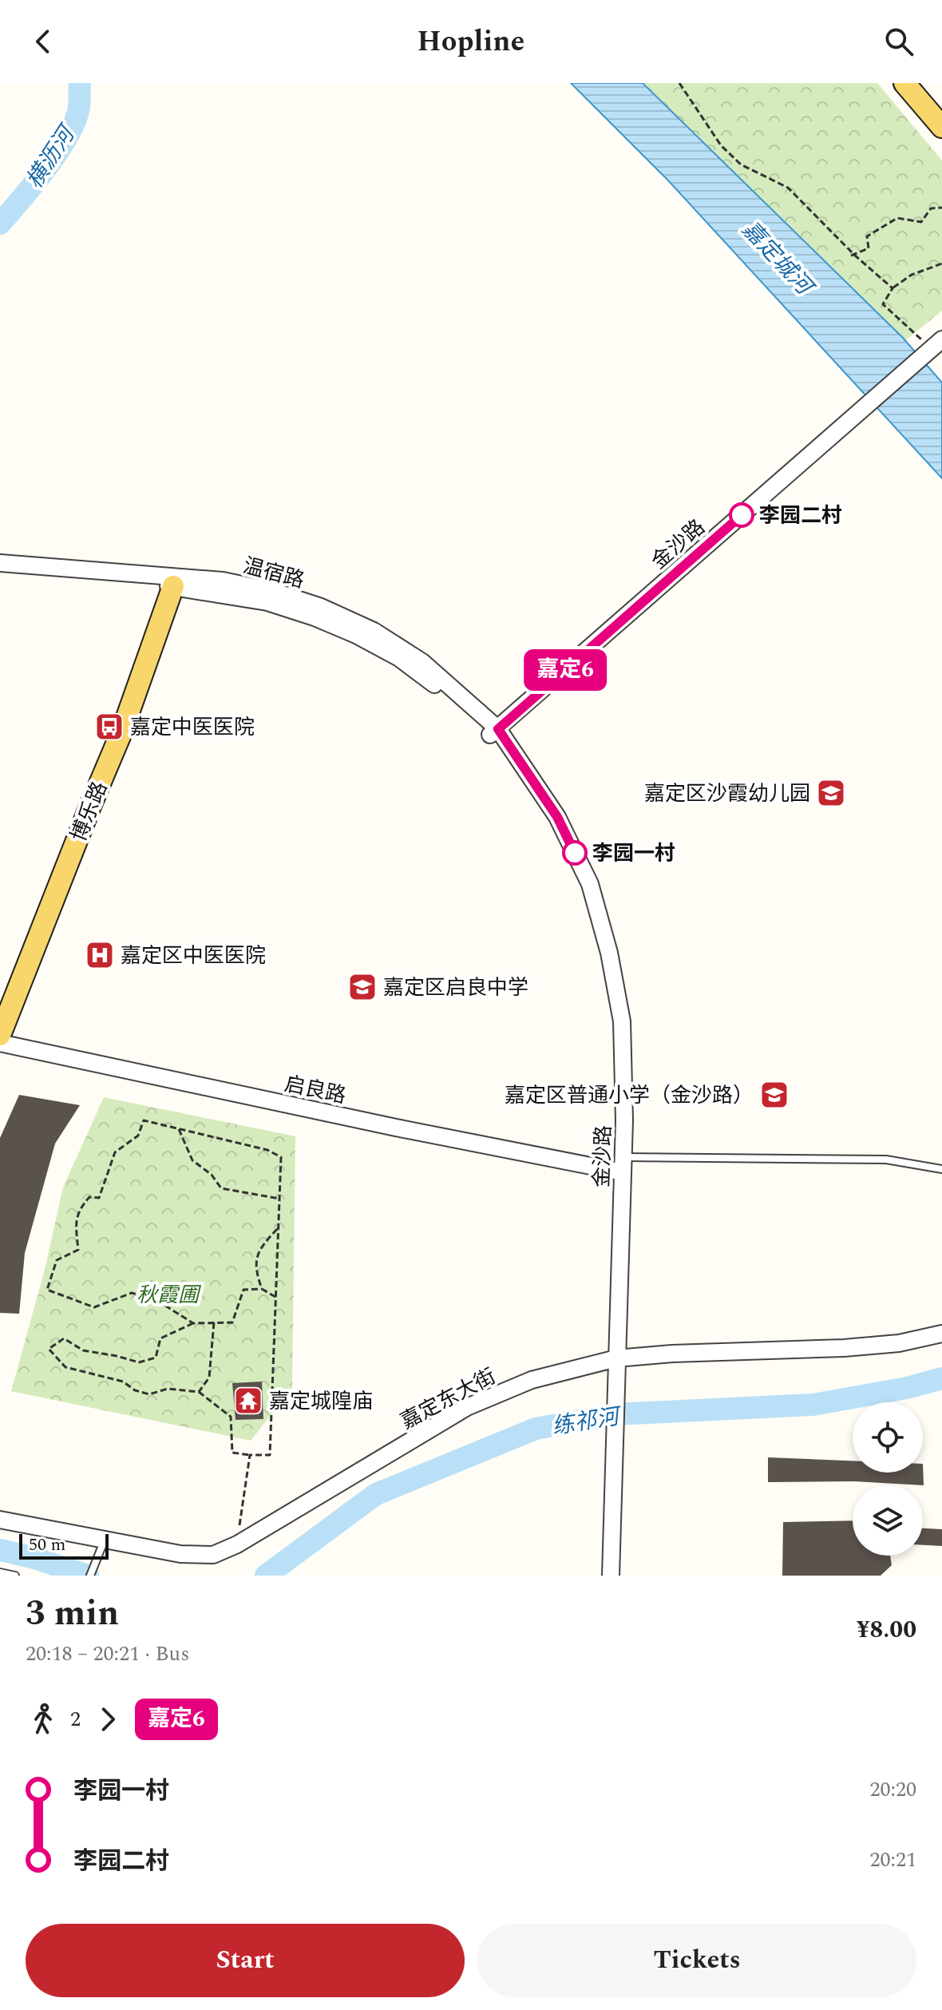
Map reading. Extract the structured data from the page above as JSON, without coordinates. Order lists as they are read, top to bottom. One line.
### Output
{"streets":{"main road":["博乐路"],"street":["金沙路","温宿路","启良路","嘉定东大街"]},"crossings":[["金沙路","温宿路"],["金沙路","启良路"],["金沙路","嘉定东大街"]],"water":["横沥河","嘉定城河","练祁河"],"parks":["秋霞圃"],"places":{"other":["李园二村","李园一村"],"bus stop":["嘉定中医医院"],"school or university":["嘉定区沙霞幼儿园","嘉定区启良中学","嘉定区普通小学（金沙路）"],"hospital":["嘉定区中医医院"],"temple":["嘉定城隍庙"]},"lines":["bus line 嘉定6"],"scale_bar":"50 m","page":{"header":"Hopline","on_map":"嘉定6","scale":"50 m","heading":["3 min","20:18 – 20:21 · Bus","¥8.00"],"legs":["2","嘉定6"],"list":[{"name":"李园一村","value":"20:20"},{"name":"李园二村","value":"20:21"}],"buttons":["Start","Tickets"]}}
